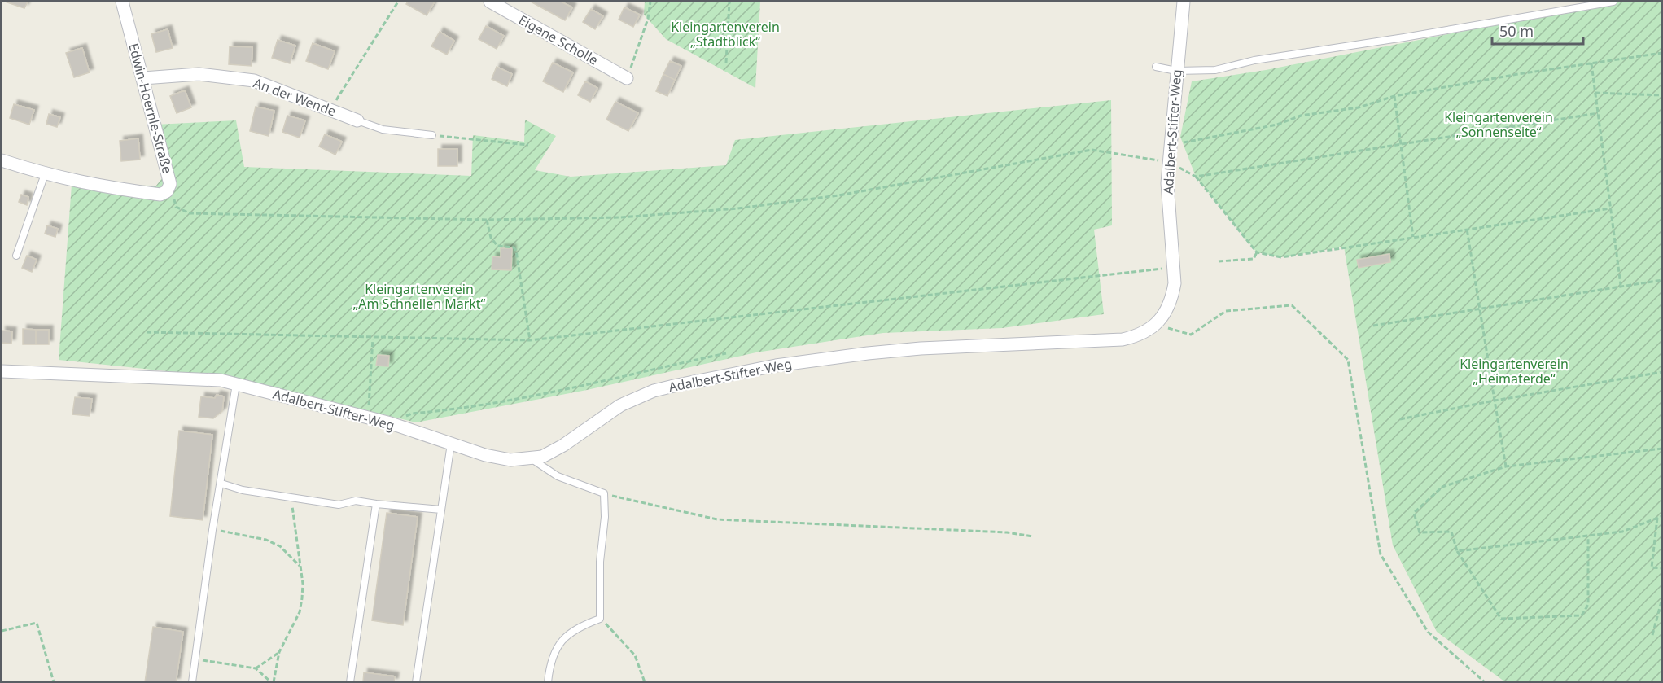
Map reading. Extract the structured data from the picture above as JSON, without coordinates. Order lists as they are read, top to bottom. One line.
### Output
{"streets":{"street":["Eigene Scholle","An der Wende","Edwin-Hoernle-Straße","Adalbert-Stifter-Weg"]},"crossings":[["An der Wende","Edwin-Hoernle-Straße"]],"parks":["Kleingartenverein „Stadtblick“","Kleingartenverein „Sonnenseite“","Kleingartenverein „Am Schnellen Markt“","Kleingartenverein „Heimaterde“"],"scale_bar":"50 m"}
